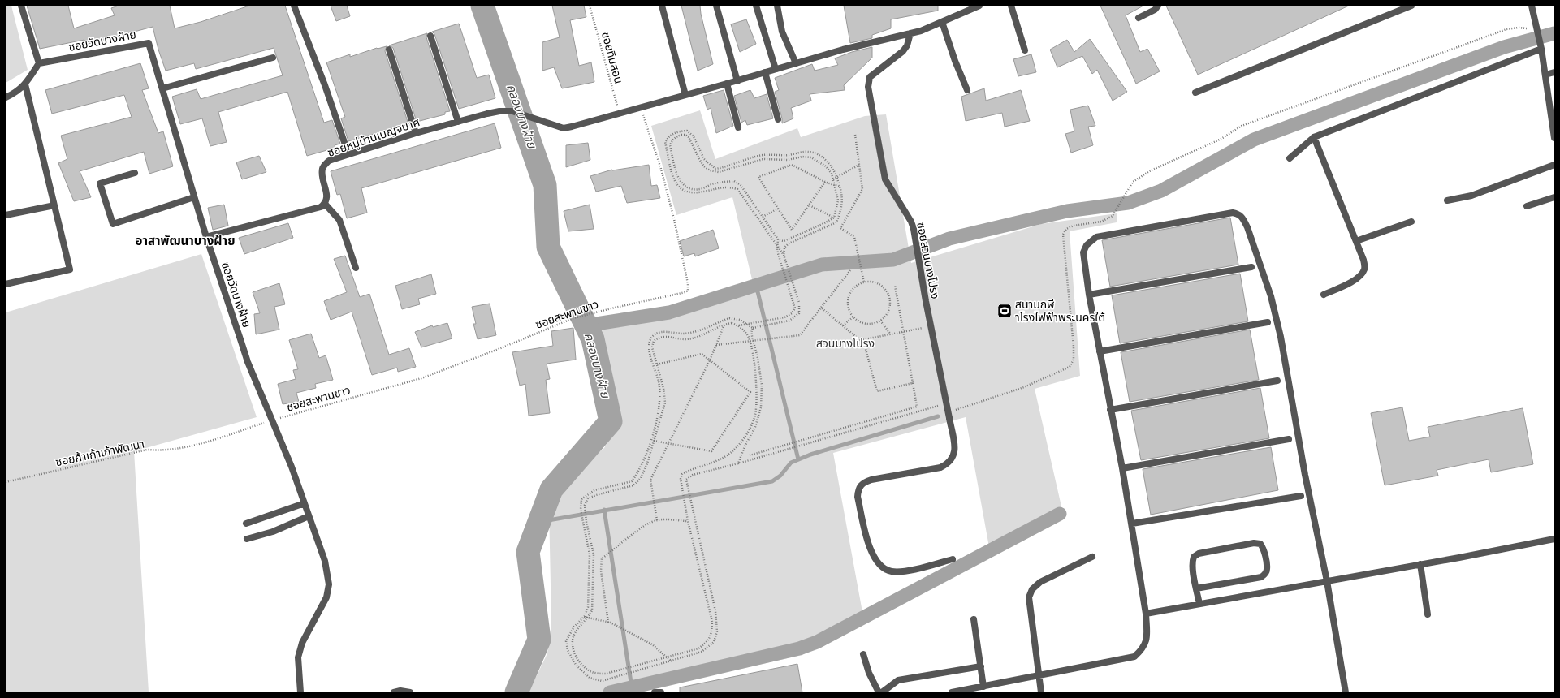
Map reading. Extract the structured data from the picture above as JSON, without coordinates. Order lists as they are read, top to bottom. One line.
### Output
{"streets":{"street":["ซอยวัดบางฝ้าย","ซอยหมู่บ้านเบญจมาศ","ซอยสวนบางโปรง"],"path":["ซอยทิมสอน","ซอยสะพานขาว","ซอยก้าเก้าเก้าพัฒนา"]},"crossings":[["ซอยวัดบางฝ้าย","ซอยสะพานขาว"],["ซอยวัดบางฝ้าย","ซอยก้าเก้าเก้าพัฒนา"],["ซอยทิมสอน","ซอยหมู่บ้านเบญจมาศ"],["ซอยสะพานขาว","ซอยก้าเก้าเก้าพัฒนา"]],"districts":["อาสาพัฒนาบางฝ้าย"],"water":["คลองบางฝ้าย"],"parks":["สวนบางโปรง"],"places":{"sports":["สนามกฬี าโรงไฟฟ้าพระนครใต้"]}}
